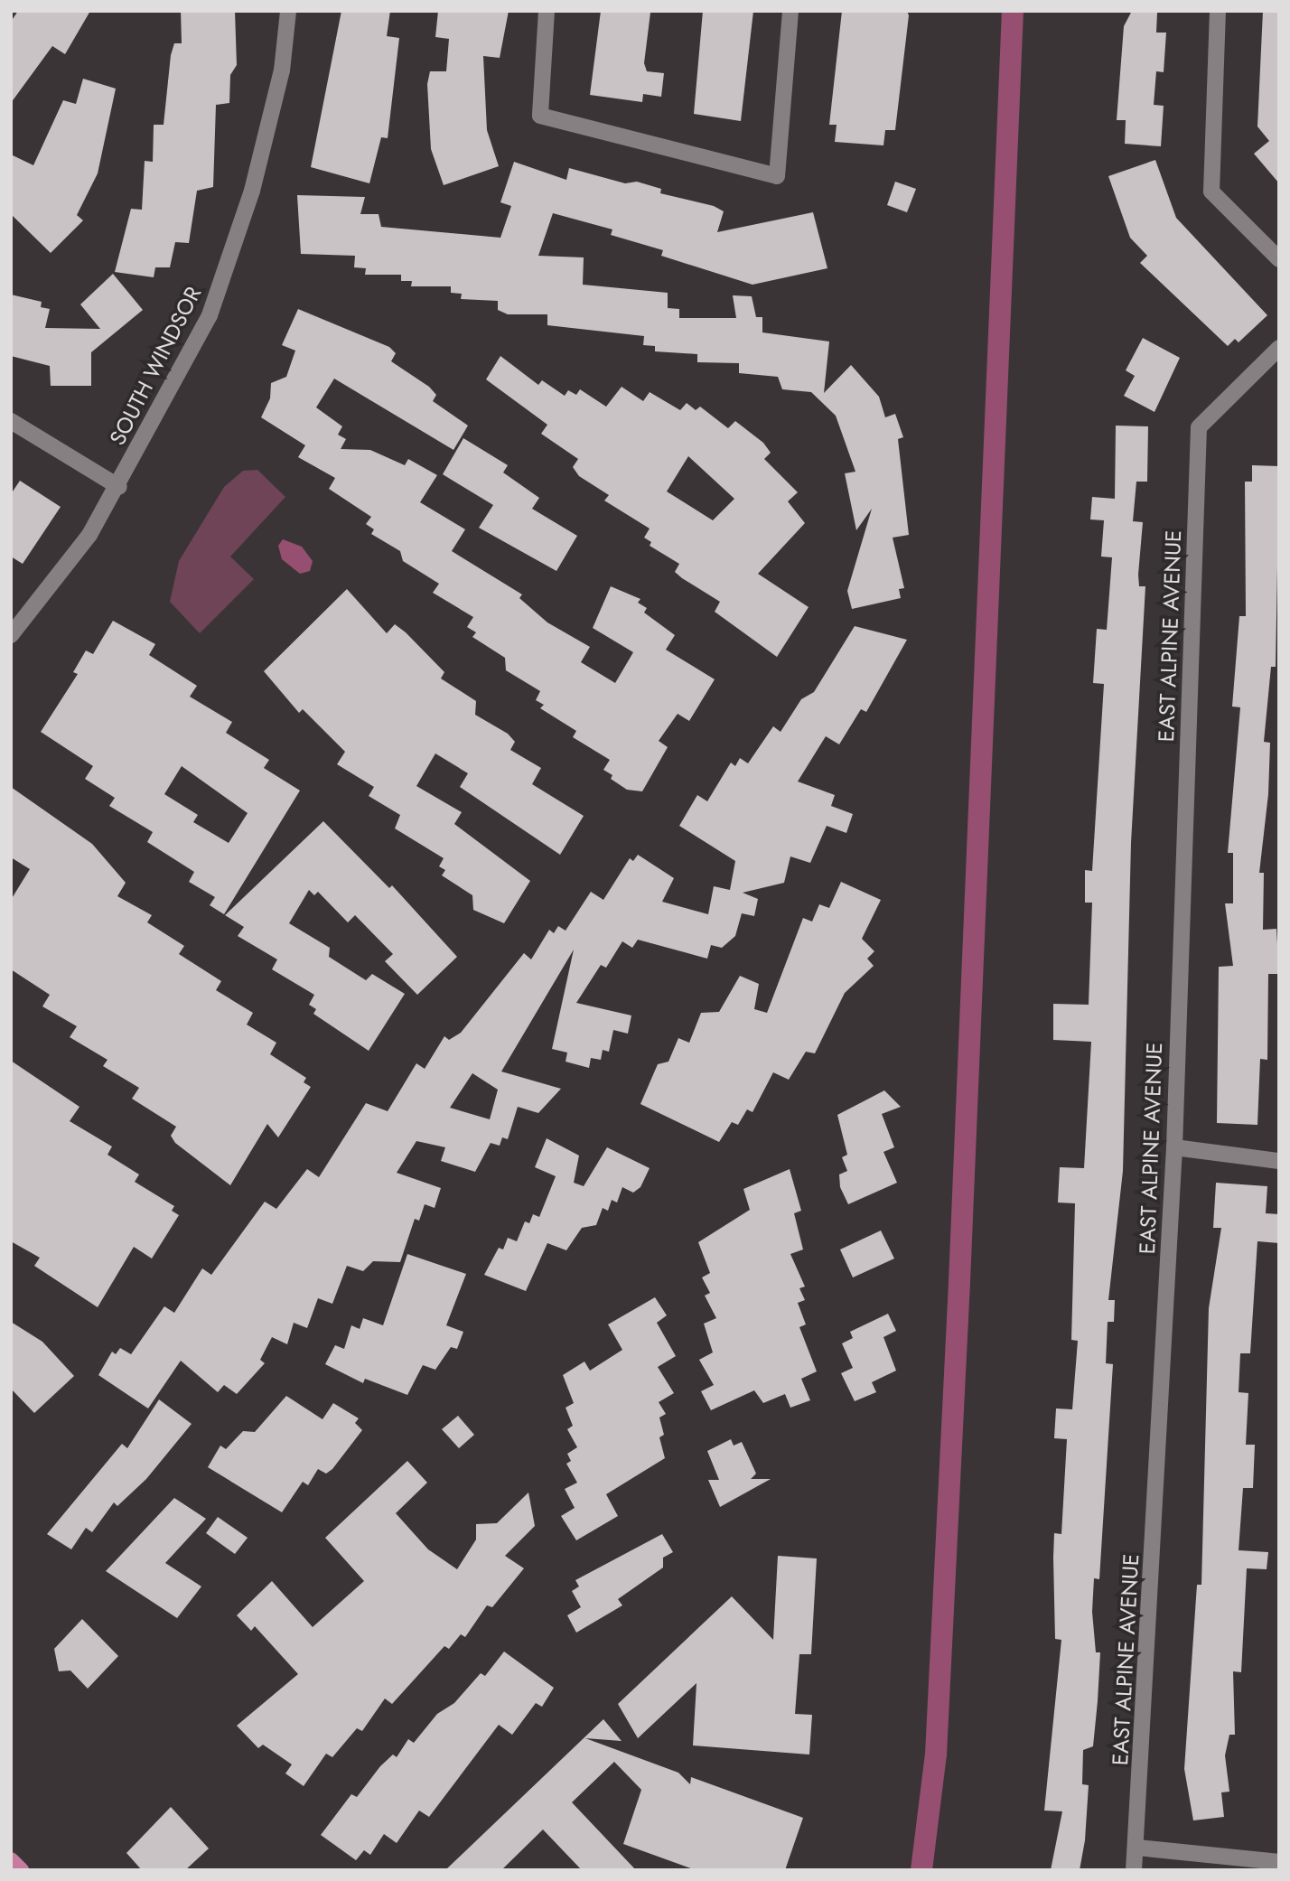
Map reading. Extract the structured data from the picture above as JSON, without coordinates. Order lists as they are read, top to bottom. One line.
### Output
{"streets":{"street":["SOUTH WINDSOR","EAST ALPINE AVENUE"]}}
